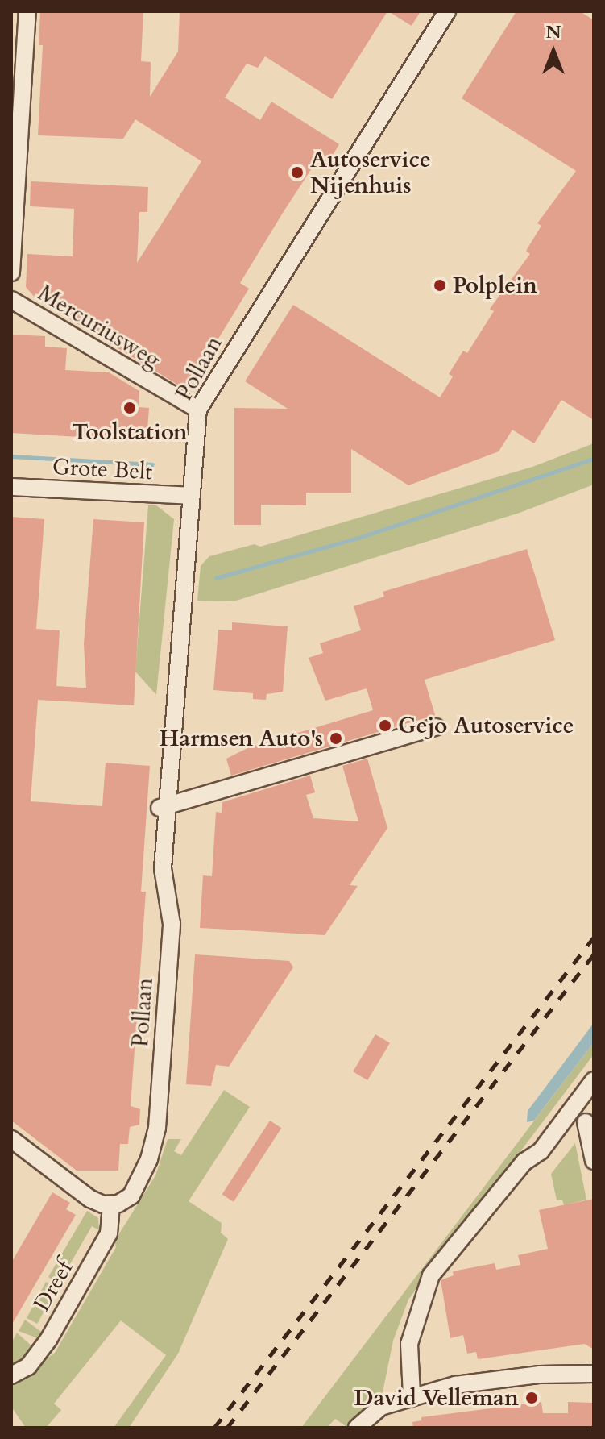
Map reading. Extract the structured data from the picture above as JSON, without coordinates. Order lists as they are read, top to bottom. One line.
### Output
{"streets":{"street":["Mercuriusweg","Pollaan","Grote Belt","Dreef"]},"crossings":[["Mercuriusweg","Pollaan"],["Pollaan","Grote Belt"],["Pollaan","Dreef"]],"places":["Autoservice Nijenhuis","Polplein","Toolstation","Gejo Autoservice","Harmsen Auto's","David Velleman"],"north":"top"}
